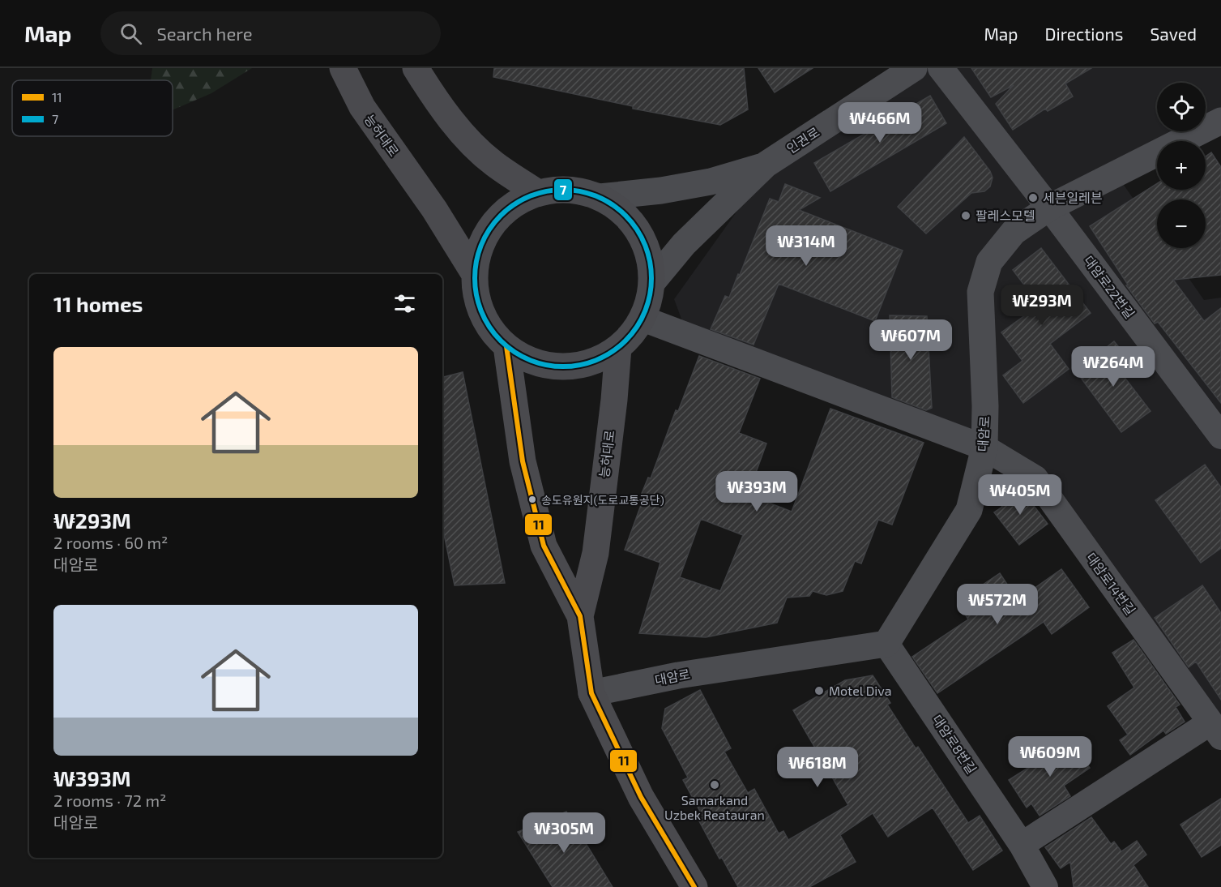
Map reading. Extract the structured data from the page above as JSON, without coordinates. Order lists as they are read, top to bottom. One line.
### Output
{"streets":{"main road":["능허대로"],"street":["인권로","대암로22번길","대암로","대암로14번길","대암로8번길"]},"crossings":[["능허대로","대암로"],["대암로22번길","대암로"],["대암로","대암로14번길"],["대암로","대암로8번길"]],"places":["세븐일레븐","팔레스모텔","송도유원지(도로교통공단)","Motel Diva","Samarkand Uzbek Reatauran"],"lines":["transit line 7","transit line 11"],"legend":["11","7"],"page":{"header":"Map","search":"Search here","nav":["Map","Directions","Saved"],"map_buttons":["+","−"],"price":["₩466M","₩314M","₩293M","₩607M","₩264M","₩393M","₩405M","₩572M","₩609M","₩618M","₩305M"],"heading":"11 homes","list":[{"name":"₩293M","note":"2 rooms · 60 m² · 대암로"},{"name":"₩393M","note":"2 rooms · 72 m² · 대암로"}]}}
